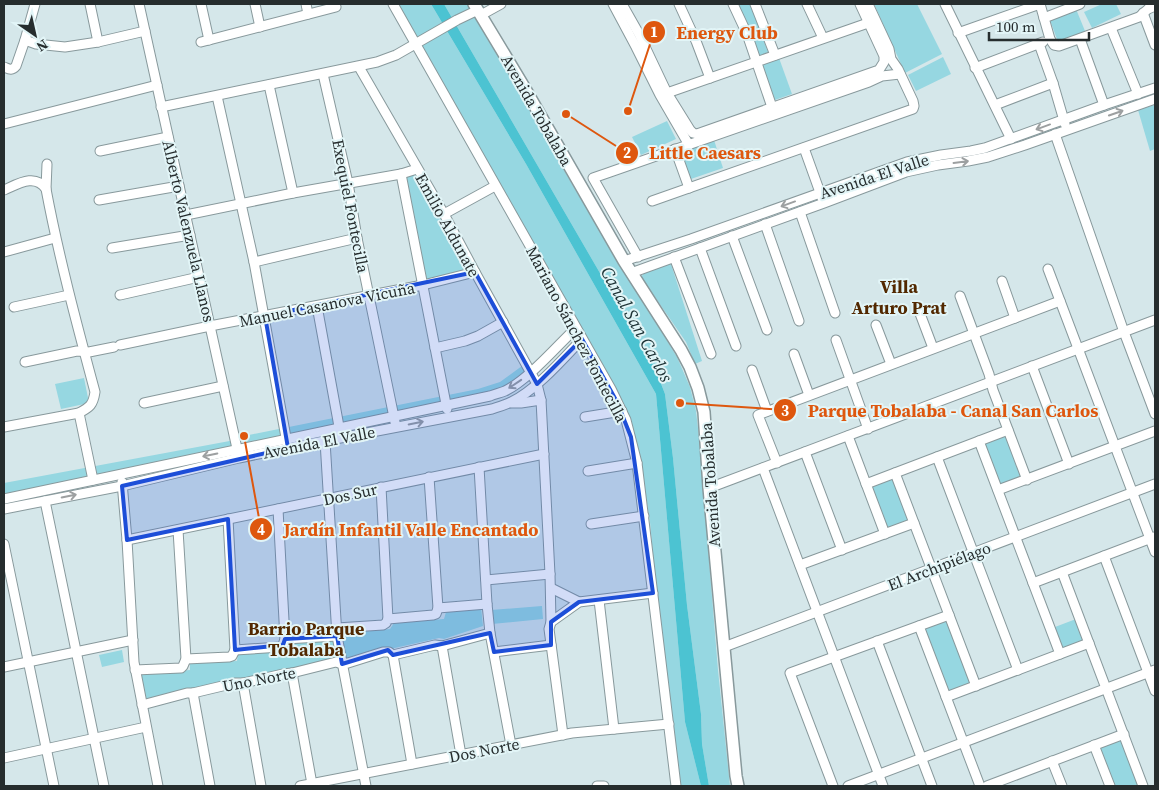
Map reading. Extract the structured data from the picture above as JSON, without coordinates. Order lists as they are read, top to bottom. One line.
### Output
{"streets":{"main road":["Avenida Tobalaba"],"street":["Avenida El Valle","Exequiel Fontecilla","Emilio Aldunate","Alberto Valenzuela Llanos","Manuel Casanova Vicuña","Mariano Sánchez Fontecilla","Dos Sur","El Archipiélago","Uno Norte","Dos Norte"]},"crossings":[["Avenida Tobalaba","Avenida El Valle"],["Avenida Tobalaba","El Archipiélago"],["Avenida El Valle","Exequiel Fontecilla"],["Avenida El Valle","Emilio Aldunate"],["Avenida El Valle","Alberto Valenzuela Llanos"],["Avenida El Valle","Mariano Sánchez Fontecilla"],["Exequiel Fontecilla","Manuel Casanova Vicuña"],["Emilio Aldunate","Manuel Casanova Vicuña"],["Emilio Aldunate","Dos Sur"],["Emilio Aldunate","Dos Norte"],["Alberto Valenzuela Llanos","Manuel Casanova Vicuña"],["Mariano Sánchez Fontecilla","Dos Norte"]],"districts":["Villa Arturo Prat","Barrio Parque Tobalaba"],"water":["Canal San Carlos"],"places":["Energy Club","Little Caesars","Parque Tobalaba - Canal San Carlos","Jardín Infantil Valle Encantado"],"scale_bar":"100 m","north":"bottom right"}
